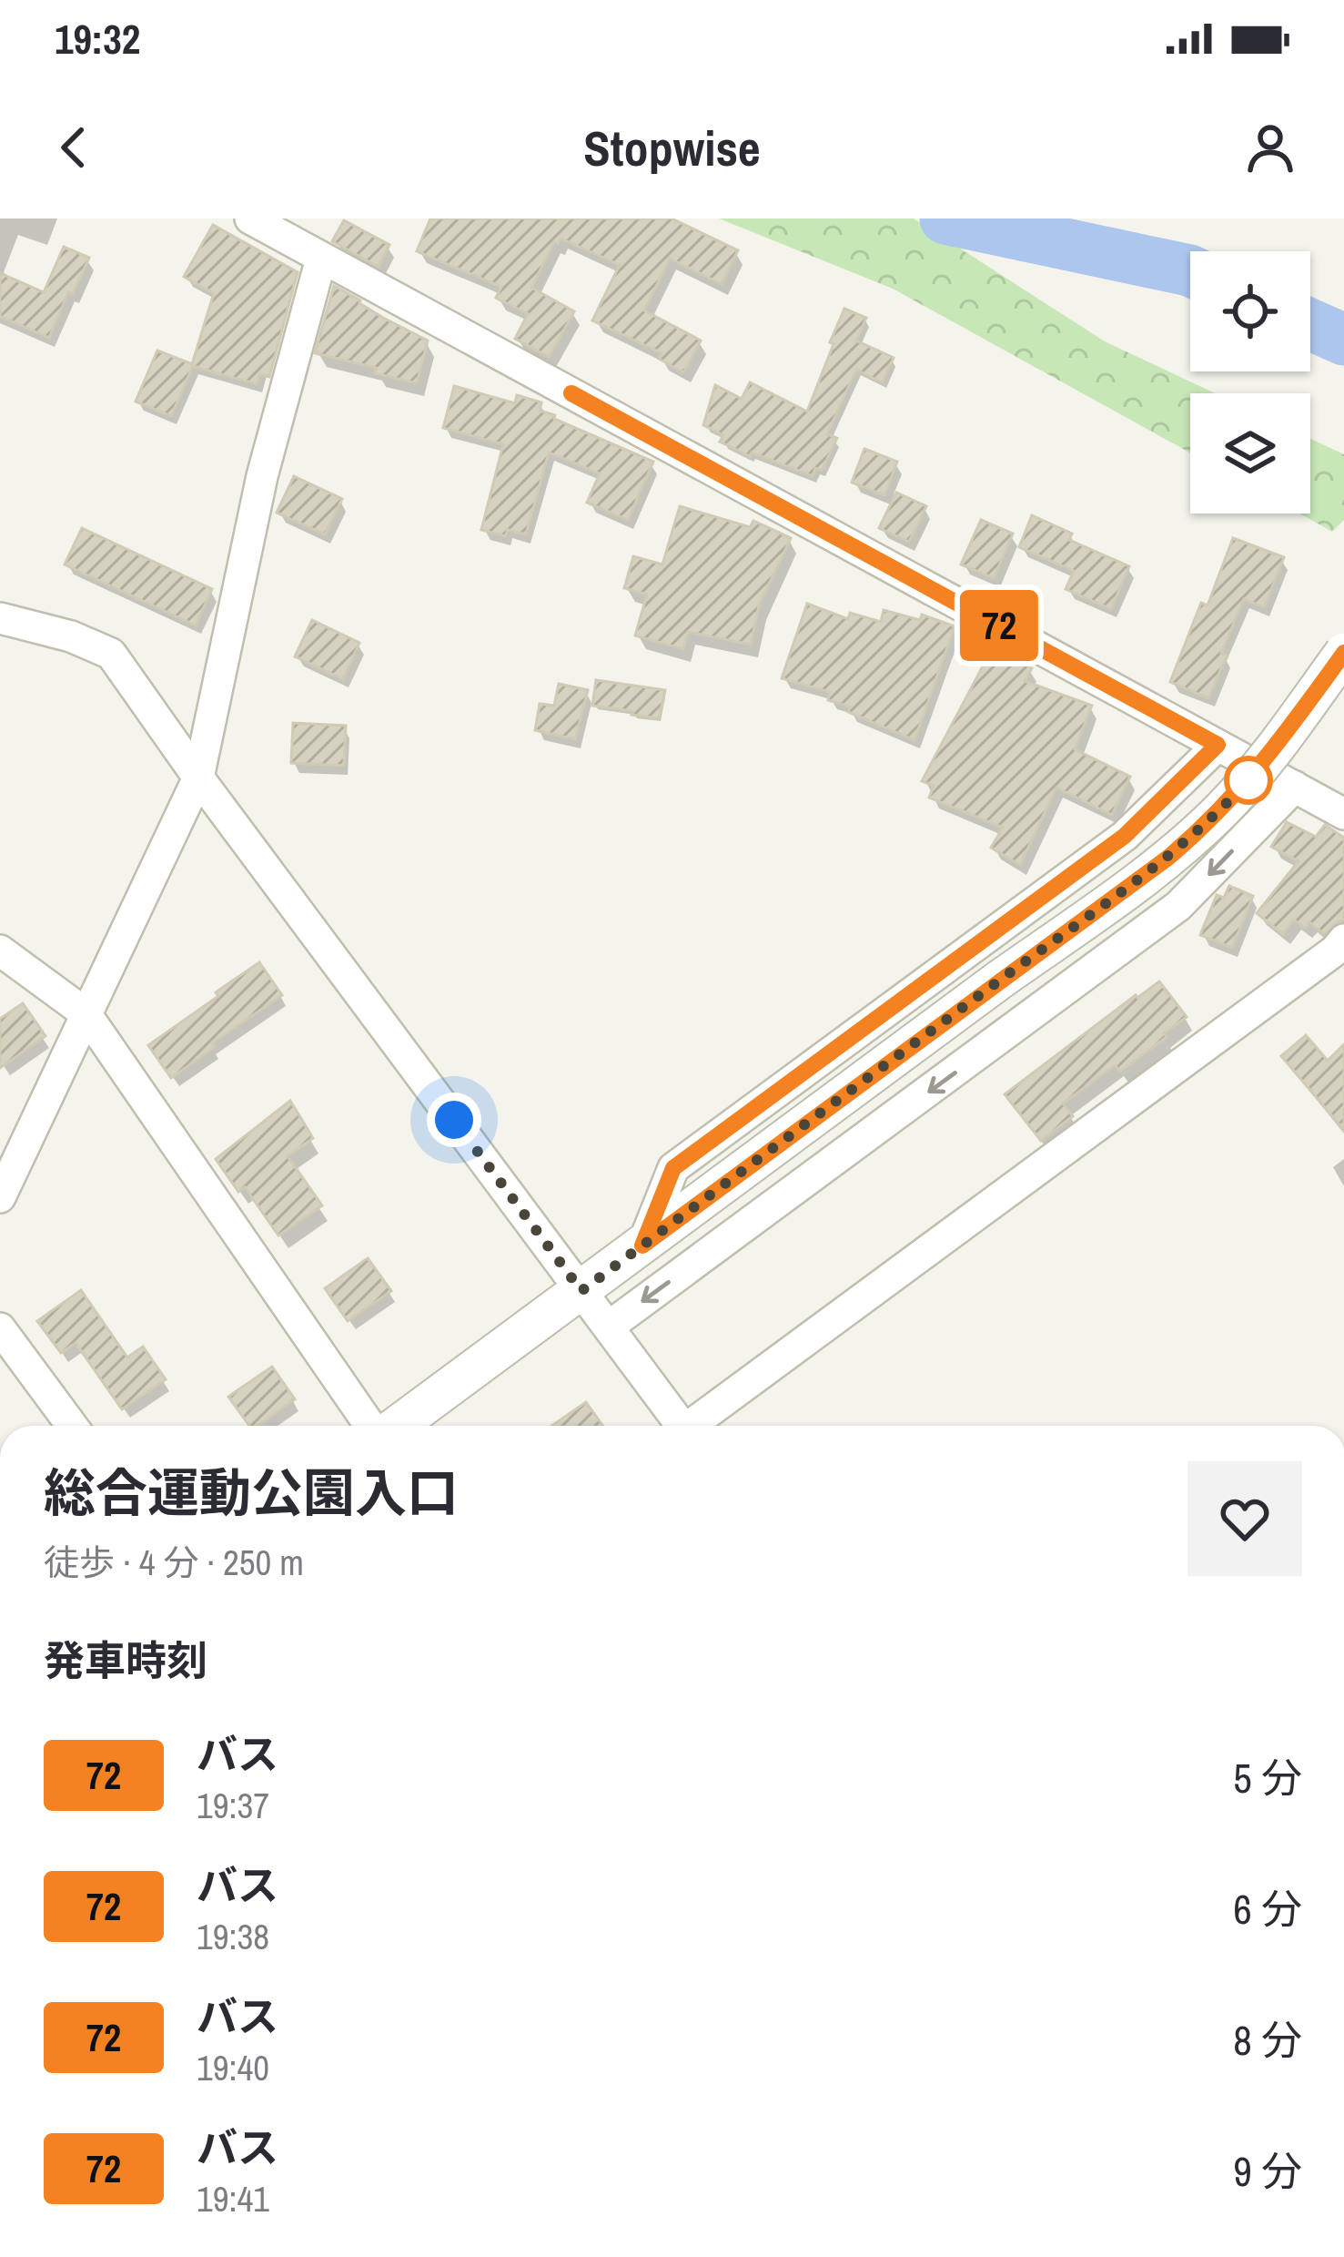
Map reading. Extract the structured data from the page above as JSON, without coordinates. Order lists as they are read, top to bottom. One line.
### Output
{"lines":["bus line 72"],"page":{"status":"19:32","header":"Stopwise","on_map":"72","heading":[["総合運動公園入口","徒歩 · 4 分 · 250 m"],"発車時刻"],"list":[{"mark":"72","name":"バス","note":"19:37","value":"5 分"},{"mark":"72","name":"バス","note":"19:38","value":"6 分"},{"mark":"72","name":"バス","note":"19:40","value":"8 分"},{"mark":"72","name":"バス","note":"19:41","value":"9 分"}]}}
